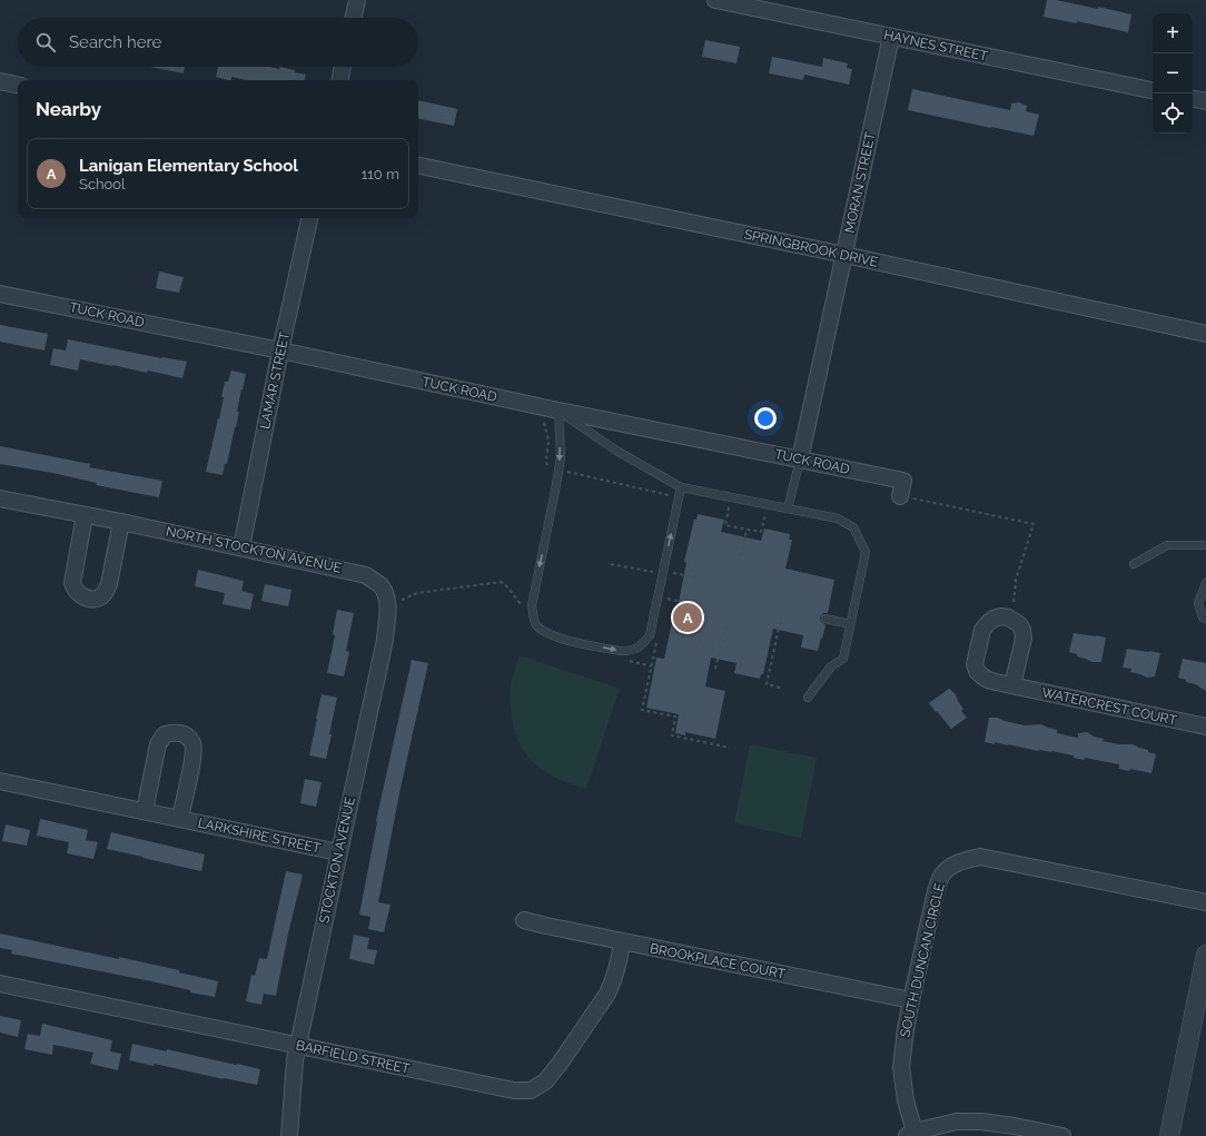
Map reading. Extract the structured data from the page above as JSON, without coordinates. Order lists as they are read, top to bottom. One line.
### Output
{"streets":{"street":["HAYNES STREET","MORAN STREET","SPRINGBROOK DRIVE","TUCK ROAD","LAMAR STREET","NORTH STOCKTON AVENUE","WATERCREST COURT","LARKSHIRE STREET","STOCKTON AVENUE","SOUTH DUNCAN CIRCLE","BROOKPLACE COURT","BARFIELD STREET"]},"crossings":[["HAYNES STREET","MORAN STREET"],["MORAN STREET","SPRINGBROOK DRIVE"],["MORAN STREET","TUCK ROAD"],["TUCK ROAD","LAMAR STREET"],["LAMAR STREET","NORTH STOCKTON AVENUE"],["NORTH STOCKTON AVENUE","STOCKTON AVENUE"],["LARKSHIRE STREET","STOCKTON AVENUE"],["STOCKTON AVENUE","BARFIELD STREET"],["SOUTH DUNCAN CIRCLE","BROOKPLACE COURT"],["BROOKPLACE COURT","BARFIELD STREET"]],"page":{"map_buttons":["+","−"],"search":"Search here","heading":"Nearby","list":[{"mark":"A","name":"Lanigan Elementary School","note":"School","value":"110 m"}],"pins":"A"}}
